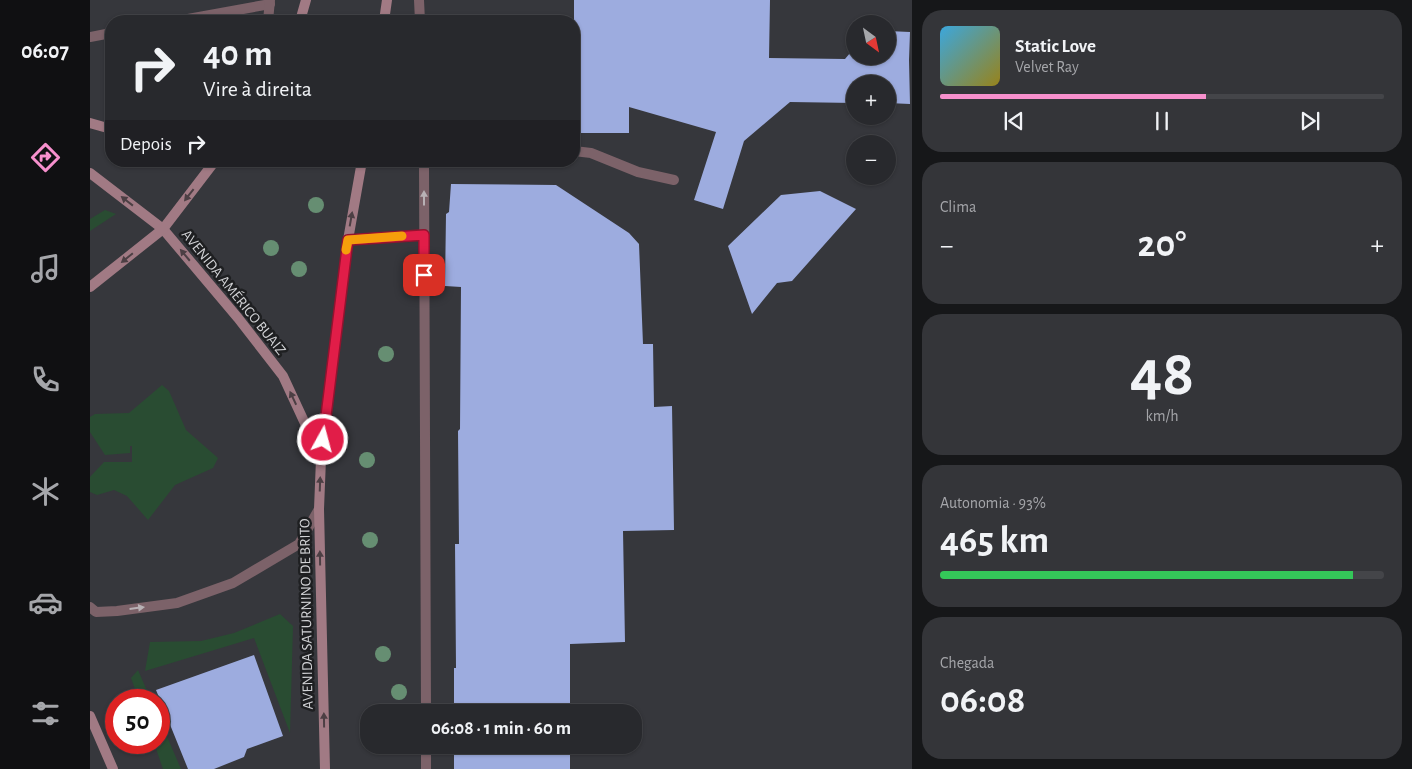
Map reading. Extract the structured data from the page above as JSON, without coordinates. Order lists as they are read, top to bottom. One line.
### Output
{"streets":{"main road":["AVENIDA AMÉRICO BUAIZ","AVENIDA SATURNINO DE BRITO"]},"crossings":[["AVENIDA AMÉRICO BUAIZ","AVENIDA SATURNINO DE BRITO"]],"one_way":["AVENIDA AMÉRICO BUAIZ","AVENIDA SATURNINO DE BRITO"],"north":"bottom right","page":{"tabs":"06:07","map_buttons":["+","−"],"turn":["40 m","Vire à direita"],"song":["Static Love","Velvet Ray"],"then":"Depois","tile":["Clima",["48","km/h"],["Autonomia · 93%","465 km"],["Chegada","06:08"]],"heat":["−","20°","+"],"limit":"50","trip":"06:08 · 1 min · 60 m"}}
